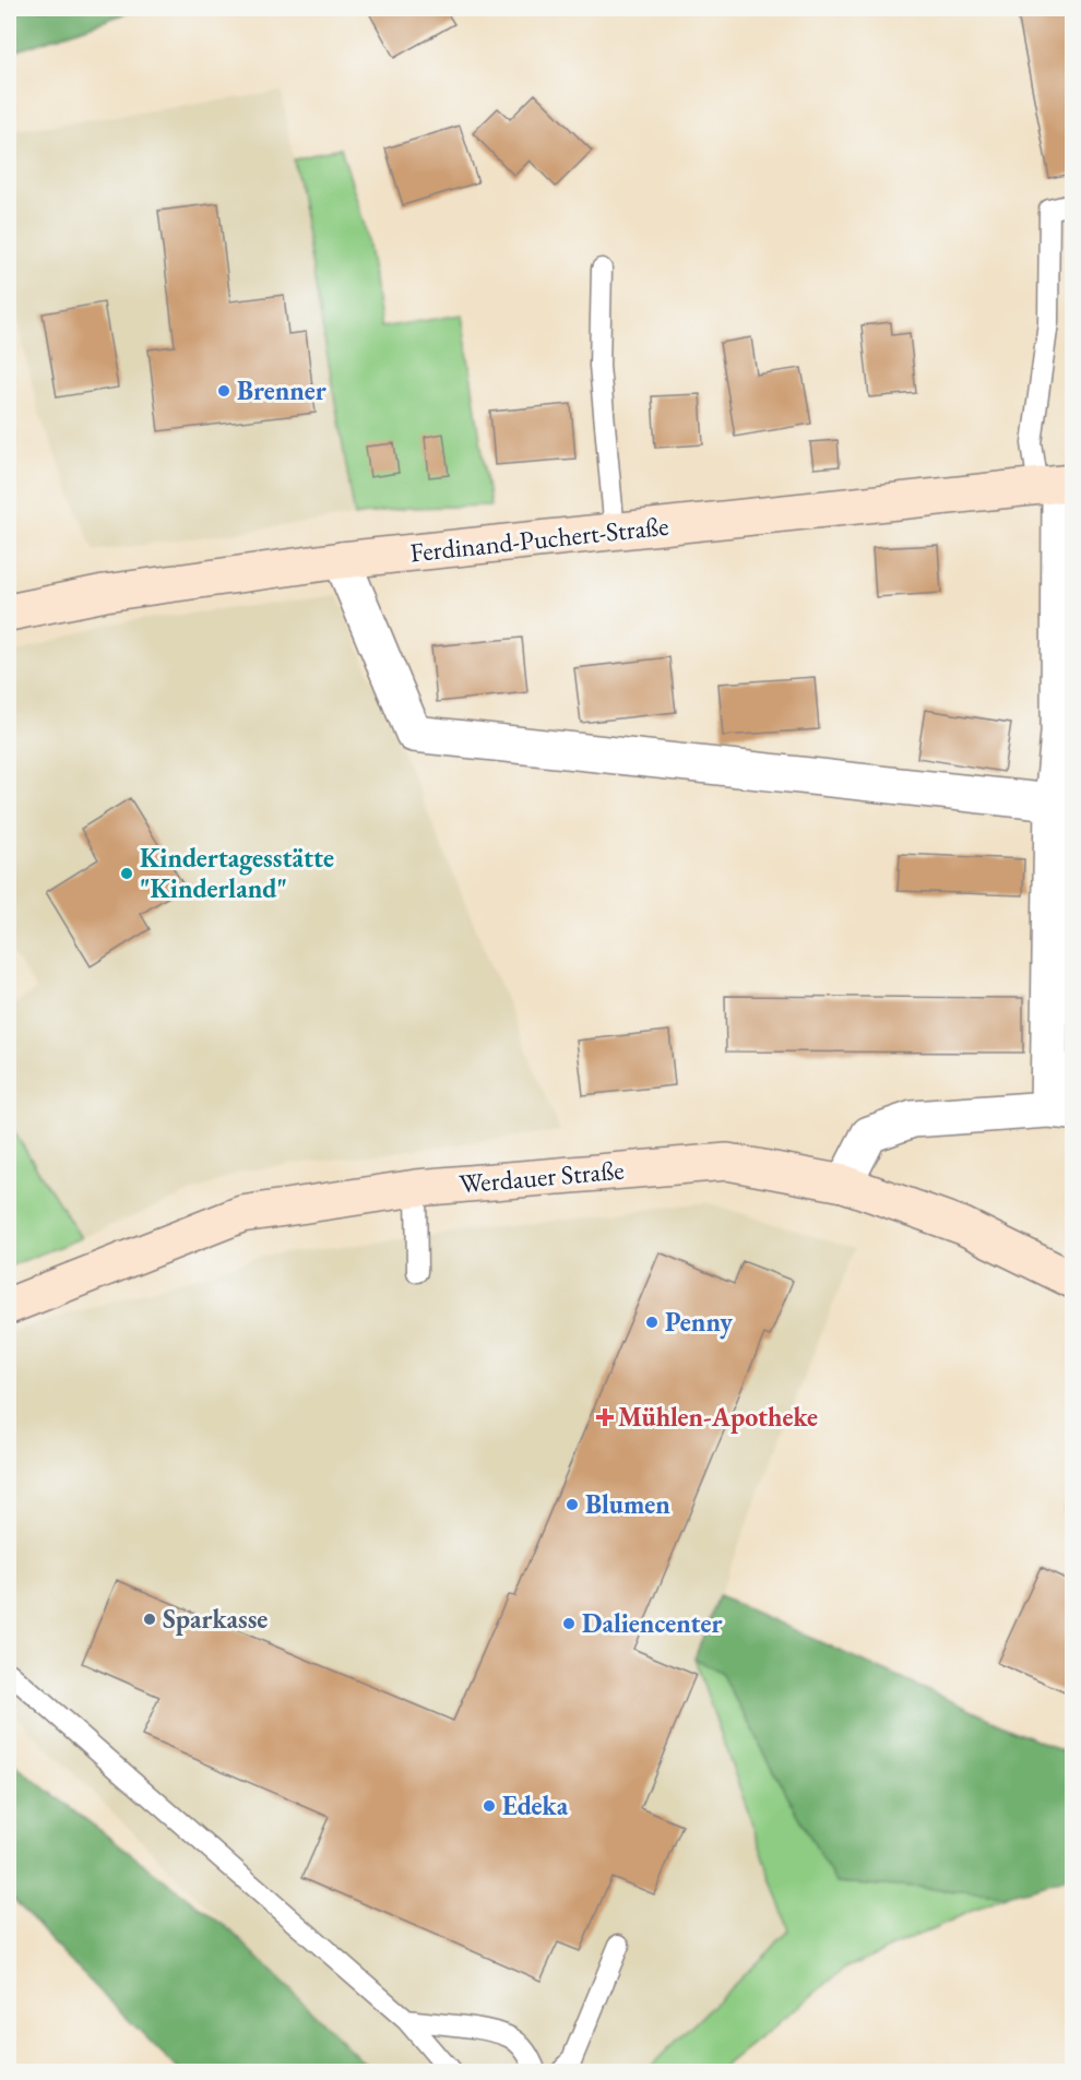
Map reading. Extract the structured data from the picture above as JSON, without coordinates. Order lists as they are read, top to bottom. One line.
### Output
{"streets":{"main road":["Ferdinand-Puchert-Straße","Werdauer Straße"]},"places":{"other":["Brenner","Kindertagesstätte \"Kinderland\"","Penny","Blumen","Sparkasse","Daliencenter","Edeka"],"health":["Mühlen-Apotheke"]}}
